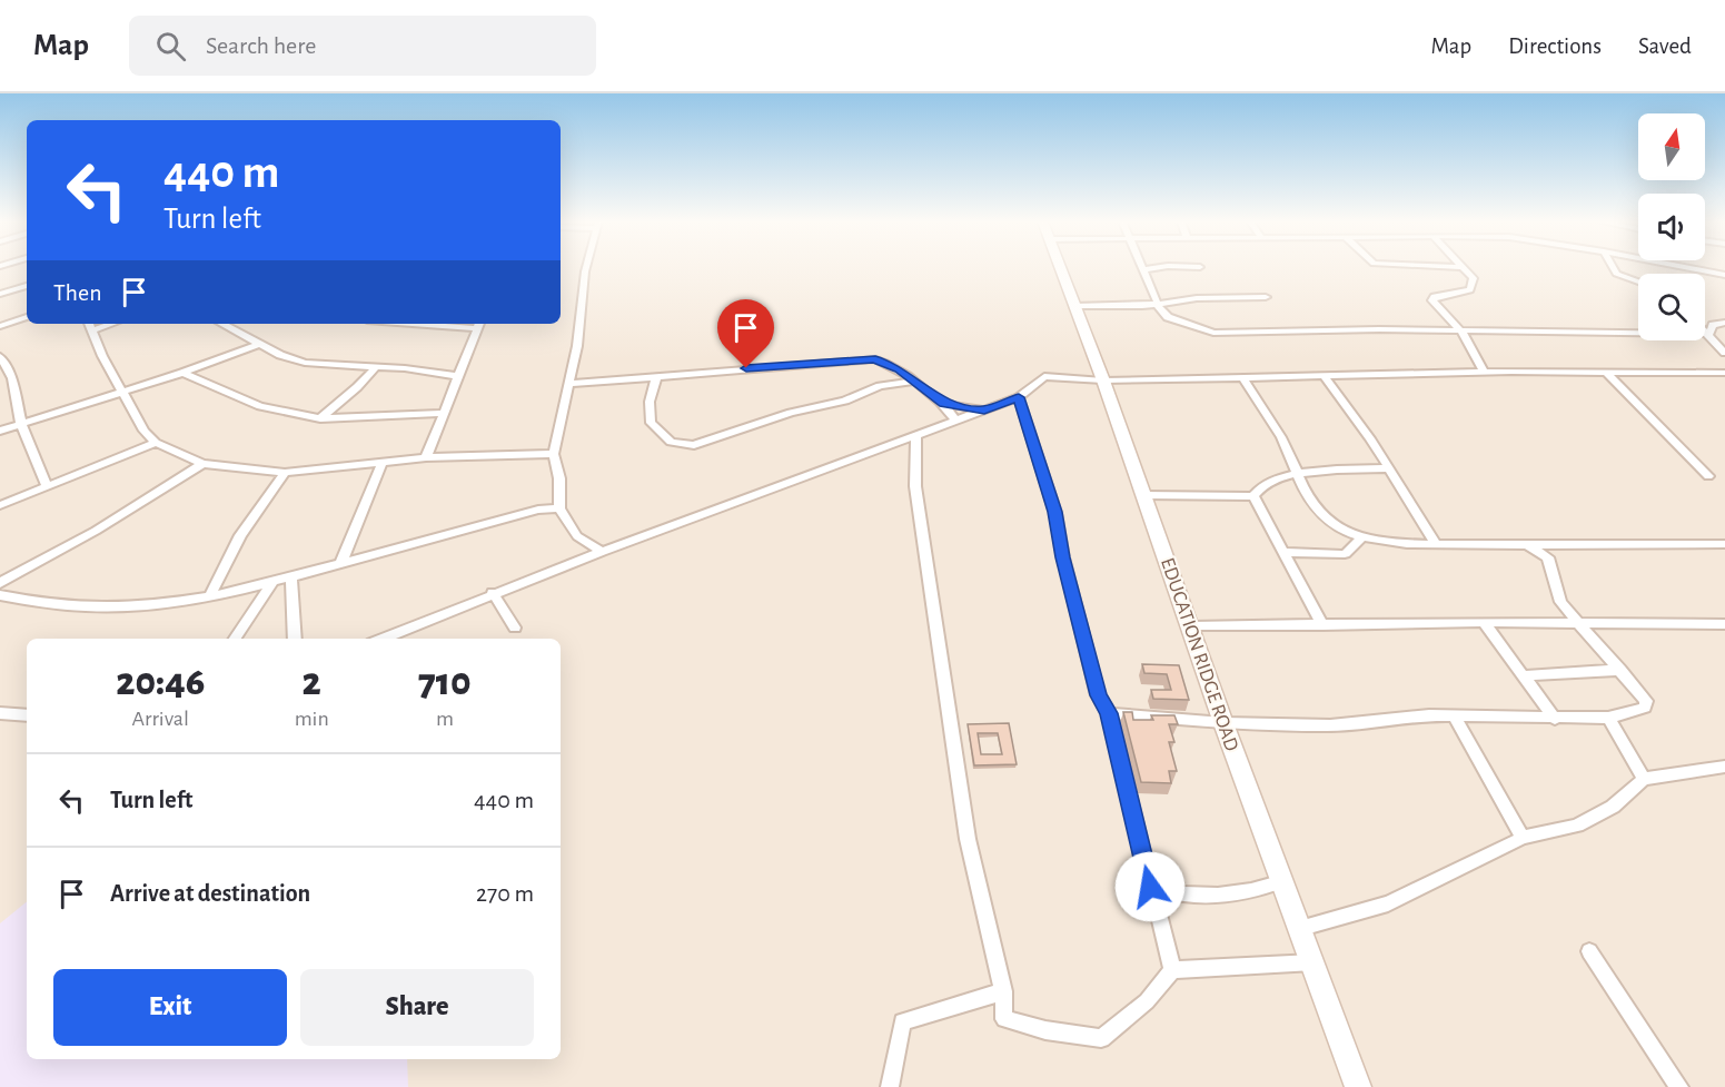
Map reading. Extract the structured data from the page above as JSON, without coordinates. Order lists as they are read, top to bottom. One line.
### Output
{"streets":{"main road":["EDUCATION RIDGE ROAD"]},"north":"top","page":{"header":"Map","search":"Search here","nav":["Map","Directions","Saved"],"turn":["440 m","Turn left"],"then":"Then","eta":["20:46","Arrival","2","min","710","m"],"list":[{"name":"Turn left","value":"440 m"},{"name":"Arrive at destination","value":"270 m"}],"buttons":["Exit","Share"]}}
